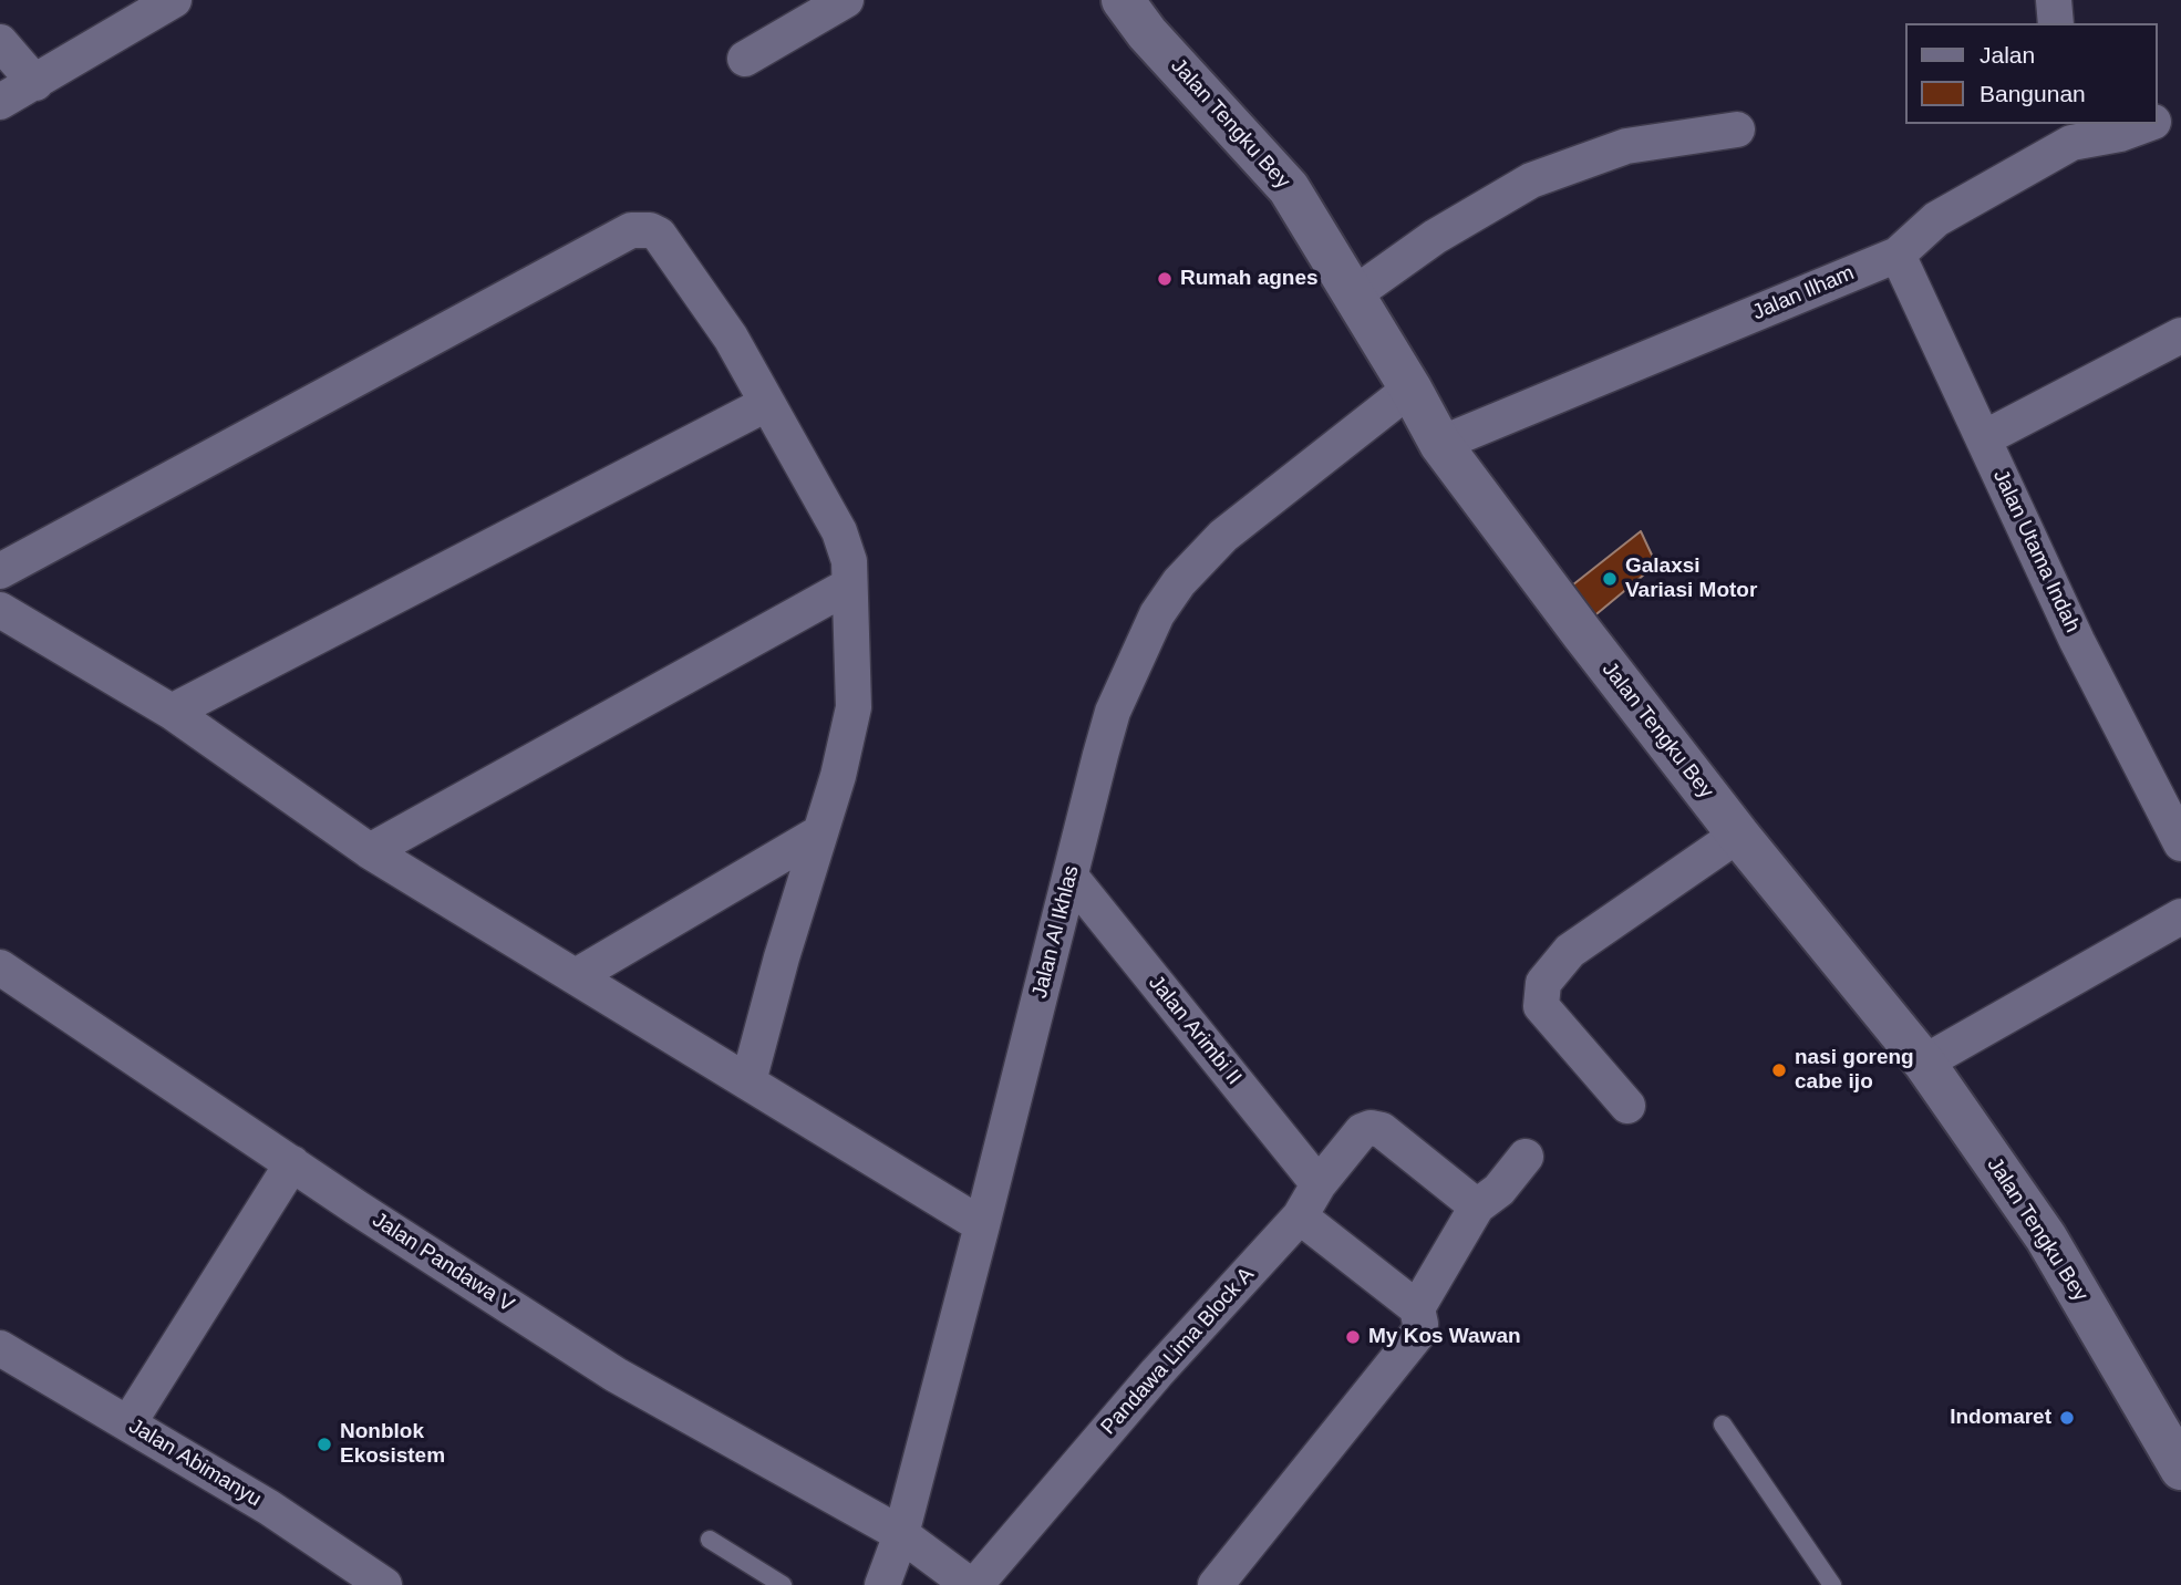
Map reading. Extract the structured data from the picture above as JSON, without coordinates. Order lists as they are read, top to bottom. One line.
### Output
{"streets":{"main road":["Jalan Tengku Bey"],"street":["Jalan Ilham","Jalan Utama Indah","Jalan Al Ikhlas","Jalan Arimbi II","Jalan Pandawa V","Pandawa Lima Block A","Jalan Abimanyu"]},"crossings":[["Jalan Tengku Bey","Jalan Ilham"],["Jalan Tengku Bey","Jalan Al Ikhlas"],["Jalan Ilham","Jalan Utama Indah"],["Jalan Al Ikhlas","Jalan Arimbi II"],["Jalan Al Ikhlas","Jalan Pandawa V"],["Jalan Arimbi II","Pandawa Lima Block A"],["Jalan Pandawa V","Pandawa Lima Block A"]],"places":["Rumah agnes","Galaxsi Variasi Motor","nasi goreng cabe ijo","My Kos Wawan","Indomaret","Nonblok Ekosistem"],"legend":["Jalan","Bangunan"]}
